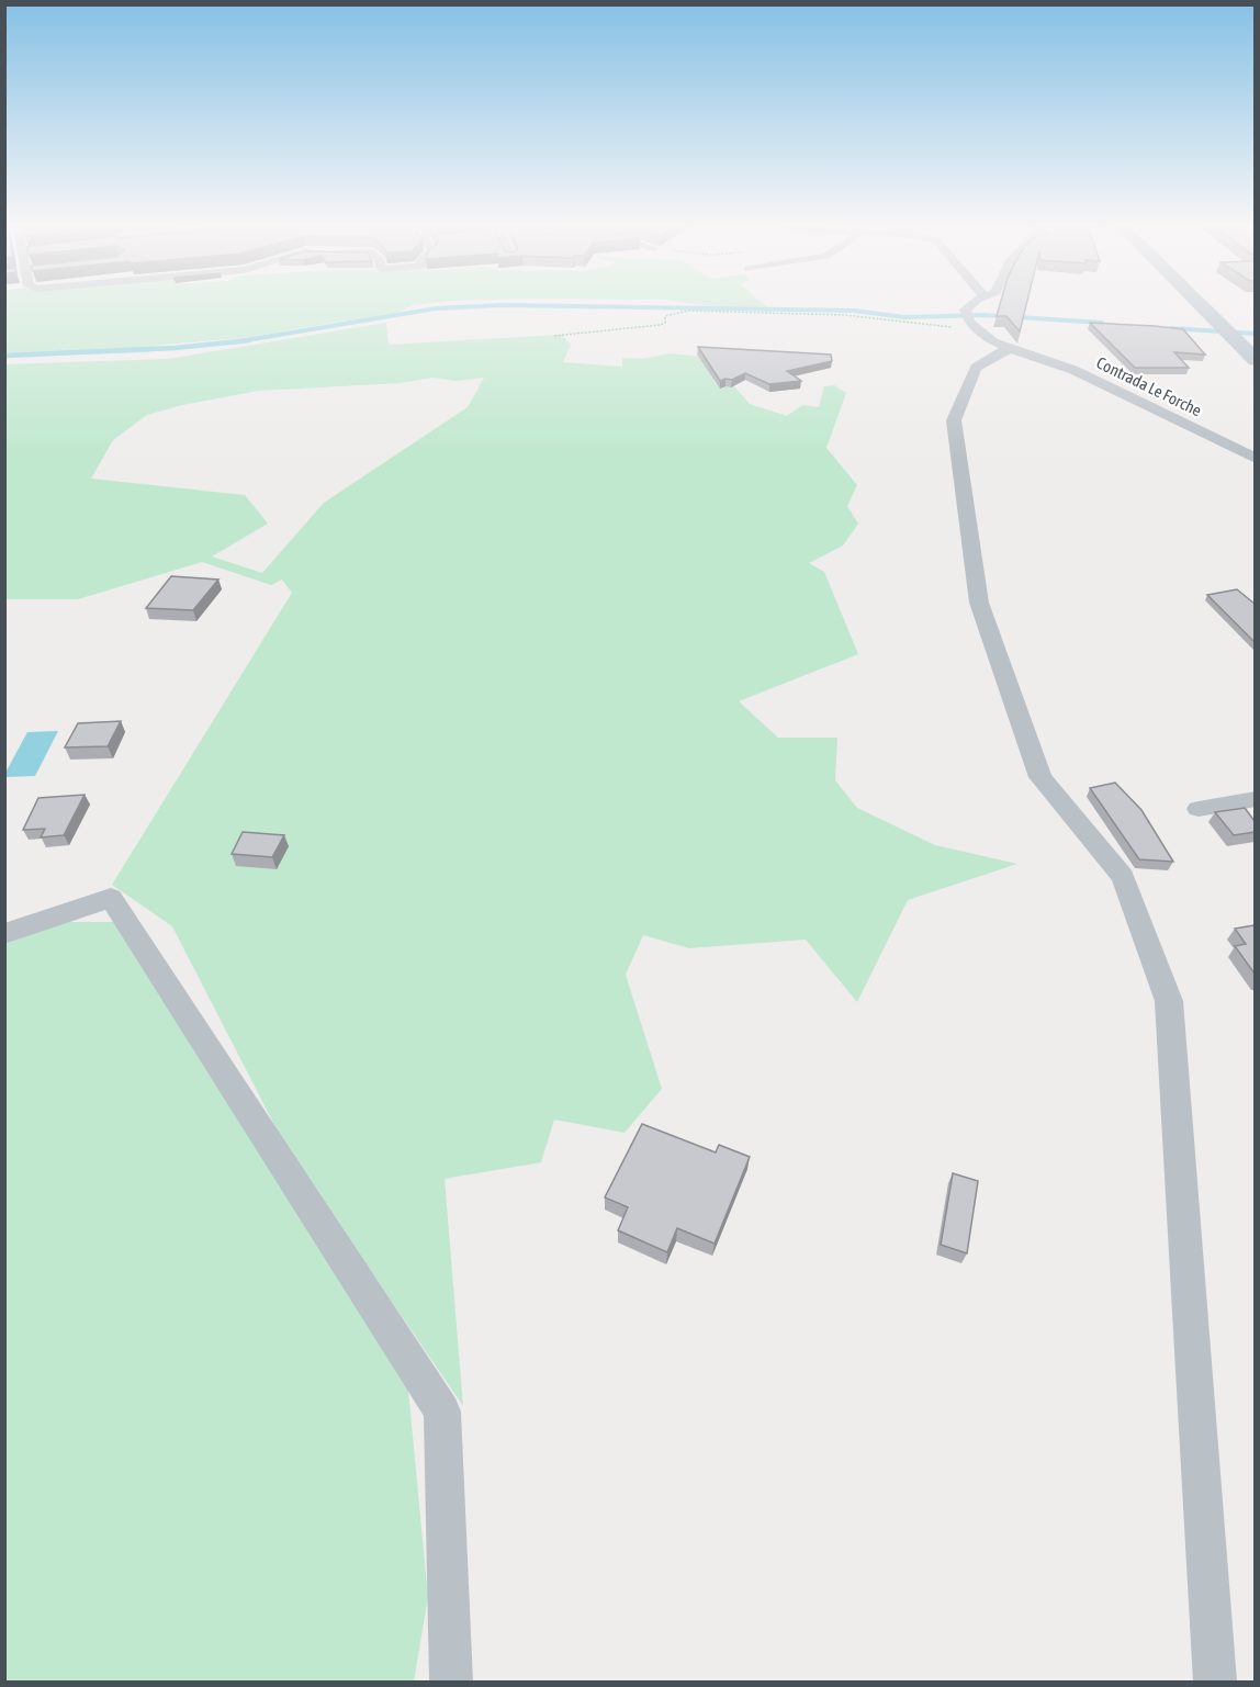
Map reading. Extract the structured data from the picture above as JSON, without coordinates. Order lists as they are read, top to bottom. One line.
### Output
{"streets":{"street":["Contrada Le Forche"]}}
